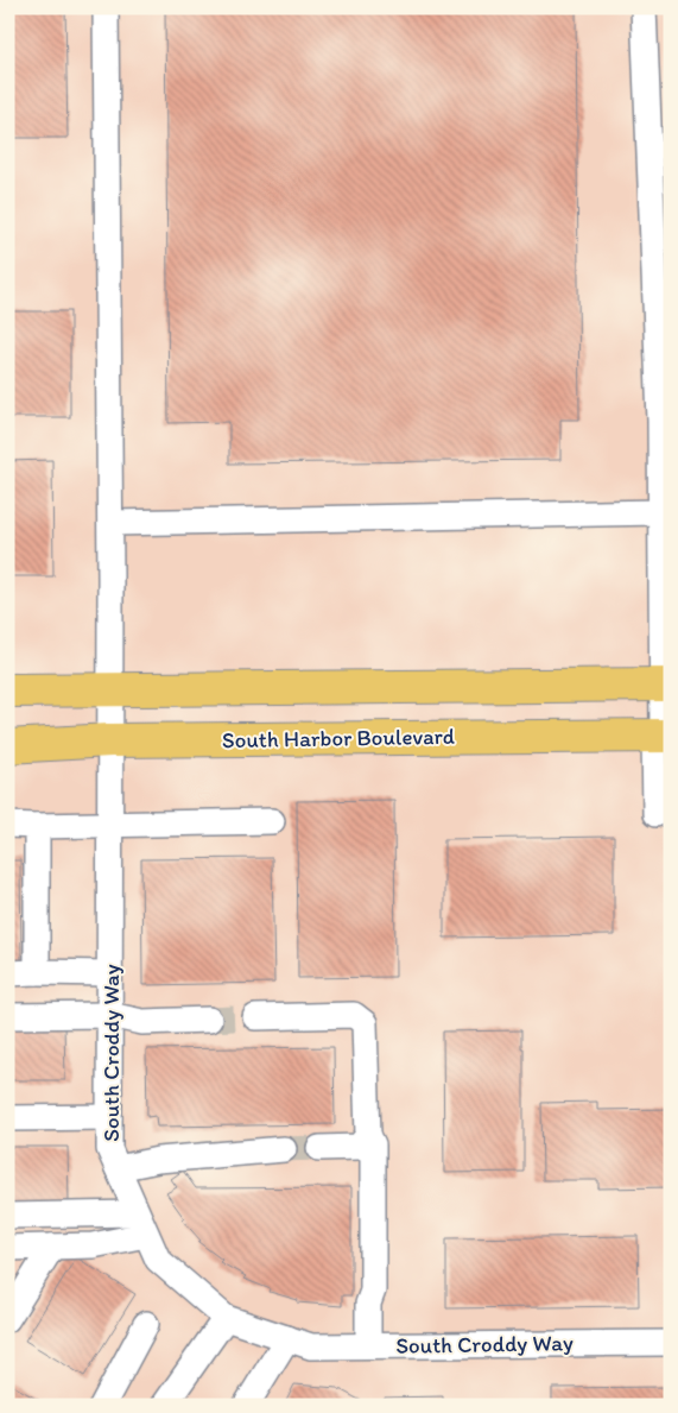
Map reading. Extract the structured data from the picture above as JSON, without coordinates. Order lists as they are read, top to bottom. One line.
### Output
{"streets":{"main road":["South Harbor Boulevard"],"street":["South Croddy Way"]},"crossings":[["South Harbor Boulevard","South Croddy Way"]]}
